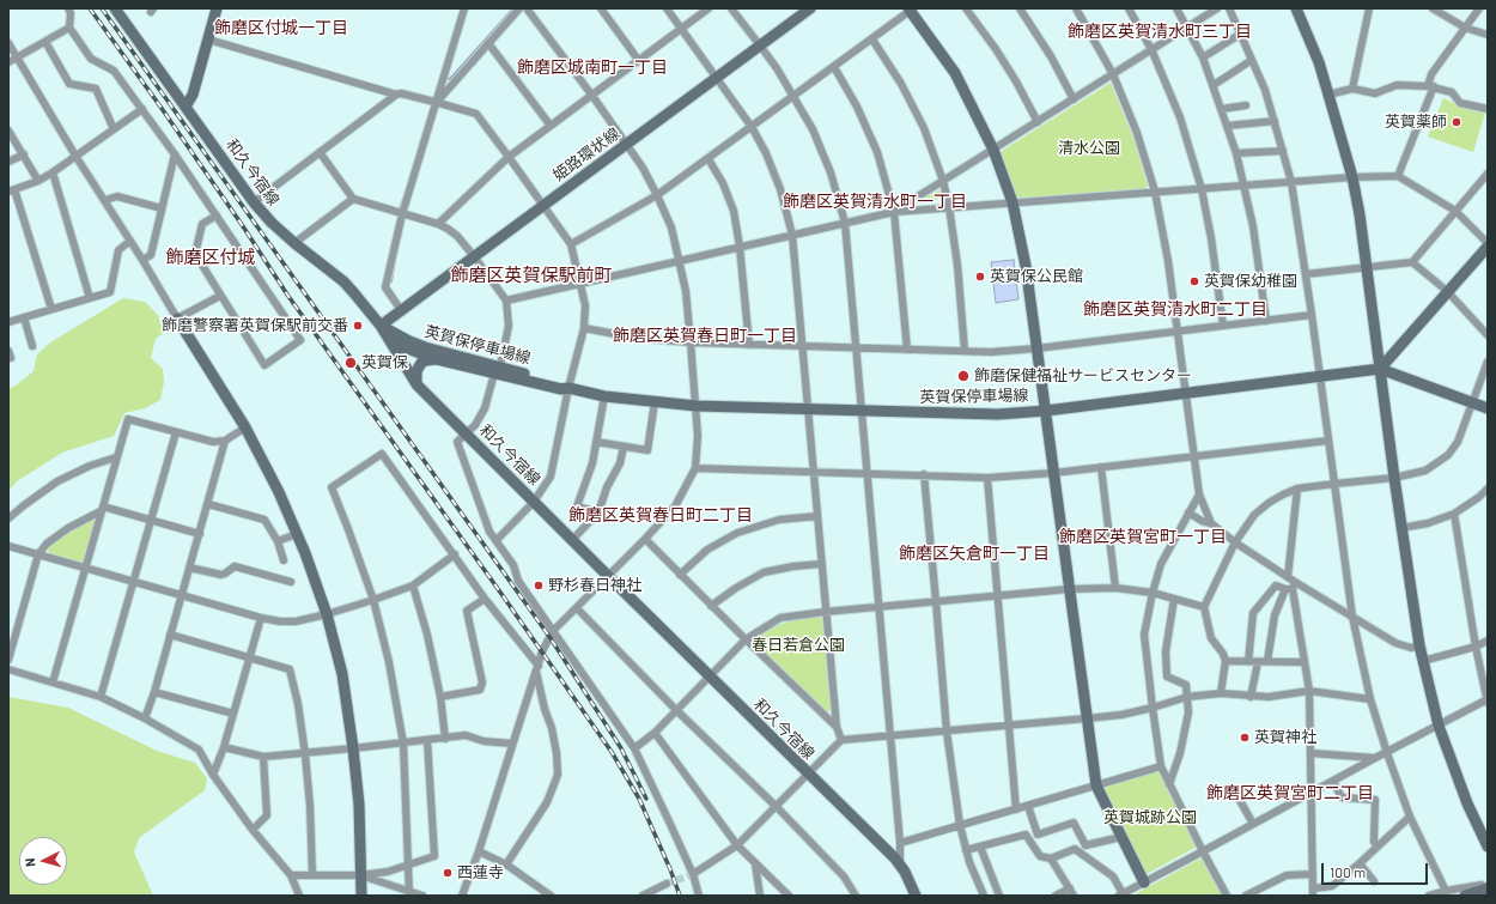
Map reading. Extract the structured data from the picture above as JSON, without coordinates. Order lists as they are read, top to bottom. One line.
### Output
{"streets":{"main road":["姫路環状線","和久今宿線","英賀保停車場線"]},"crossings":[["姫路環状線","和久今宿線"],["姫路環状線","英賀保停車場線"],["和久今宿線","英賀保停車場線"]],"districts":["飾磨区付城一丁目","飾磨区英賀清水町三丁目","飾磨区城南町一丁目","飾磨区英賀清水町一丁目","飾磨区付城","飾磨区英賀保駅前町","飾磨区英賀清水町二丁目","飾磨区英賀春日町一丁目","飾磨区英賀春日町二丁目","飾磨区英賀宮町一丁目","飾磨区矢倉町一丁目","飾磨区英賀宮町二丁目"],"parks":["清水公園","春日若倉公園","英賀城跡公園"],"places":["英賀薬師","英賀保公民館","英賀保幼稚園","飾磨警察署英賀保駅前交番","英賀保","飾磨保健福祉サービスセンター","野杉春日神社","英賀神社","西蓮寺"],"scale_bar":"100 m","north":"left"}
